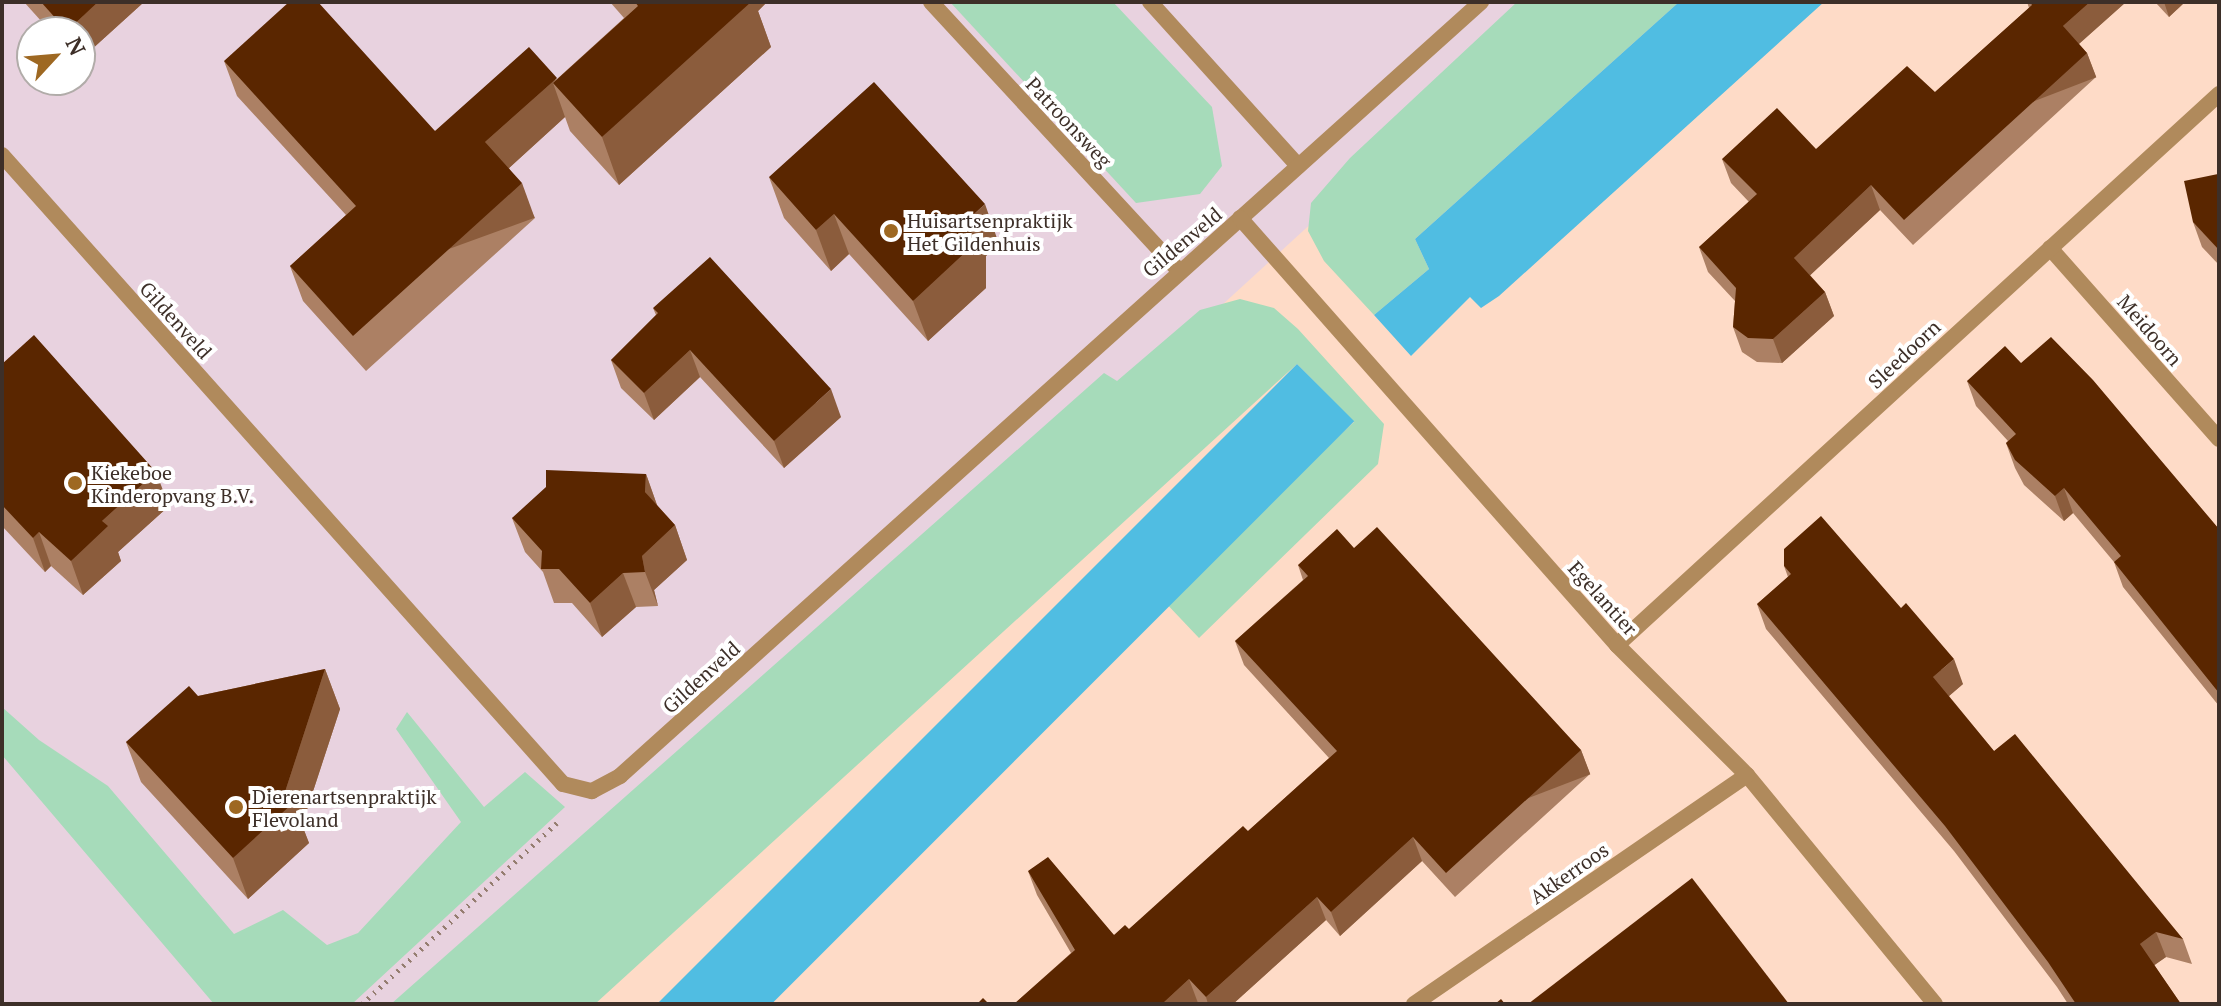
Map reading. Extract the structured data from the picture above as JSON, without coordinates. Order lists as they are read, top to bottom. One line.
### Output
{"streets":{"street":["Patroonsweg","Gildenveld","Meidoorn","Sleedoorn","Egelantier","Akkerroos"]},"crossings":[["Patroonsweg","Gildenveld"],["Gildenveld","Egelantier"],["Meidoorn","Sleedoorn"],["Sleedoorn","Egelantier"],["Egelantier","Akkerroos"]],"places":["Huisartsenpraktijk Het Gildenhuis","Kiekeboe Kinderopvang B.V.","Dierenartsenpraktijk Flevoland"],"north":"top right"}
